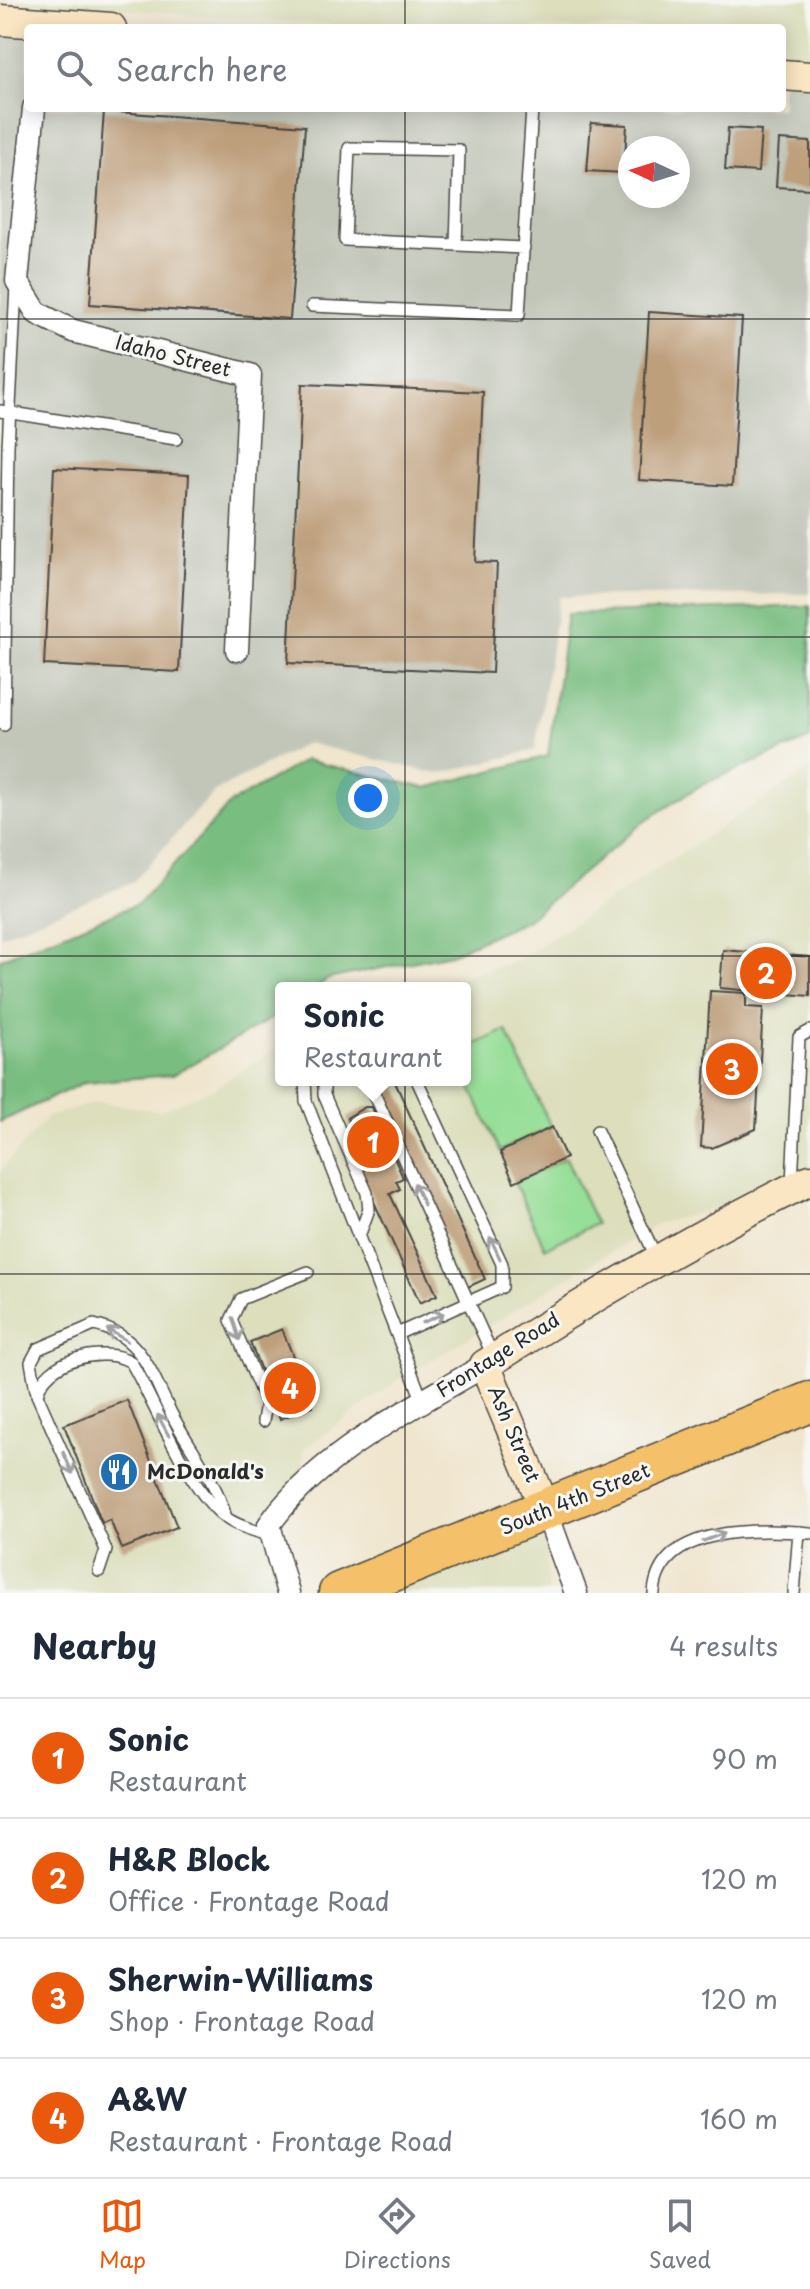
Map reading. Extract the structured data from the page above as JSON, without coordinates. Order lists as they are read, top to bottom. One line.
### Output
{"streets":{"highway":["South 4th Street"],"street":["Idaho Street","Frontage Road","Ash Street"]},"crossings":[["Frontage Road","Ash Street"],["Ash Street","South 4th Street"]],"places":{"restaurant":["McDonald's"]},"north":"left","page":{"search":"Search here","pins":["2","3","1","4"],"popup":["Sonic","Restaurant"],"heading":["Nearby","4 results"],"list":[{"mark":"1","name":"Sonic","note":"Restaurant","value":"90 m"},{"mark":"2","name":"H&R Block","note":"Office · Frontage Road","value":"120 m"},{"mark":"3","name":"Sherwin-Williams","note":"Shop · Frontage Road","value":"120 m"},{"mark":"4","name":"A&W","note":"Restaurant · Frontage Road","value":"160 m"}],"nav":["Map","Directions","Saved"]}}
